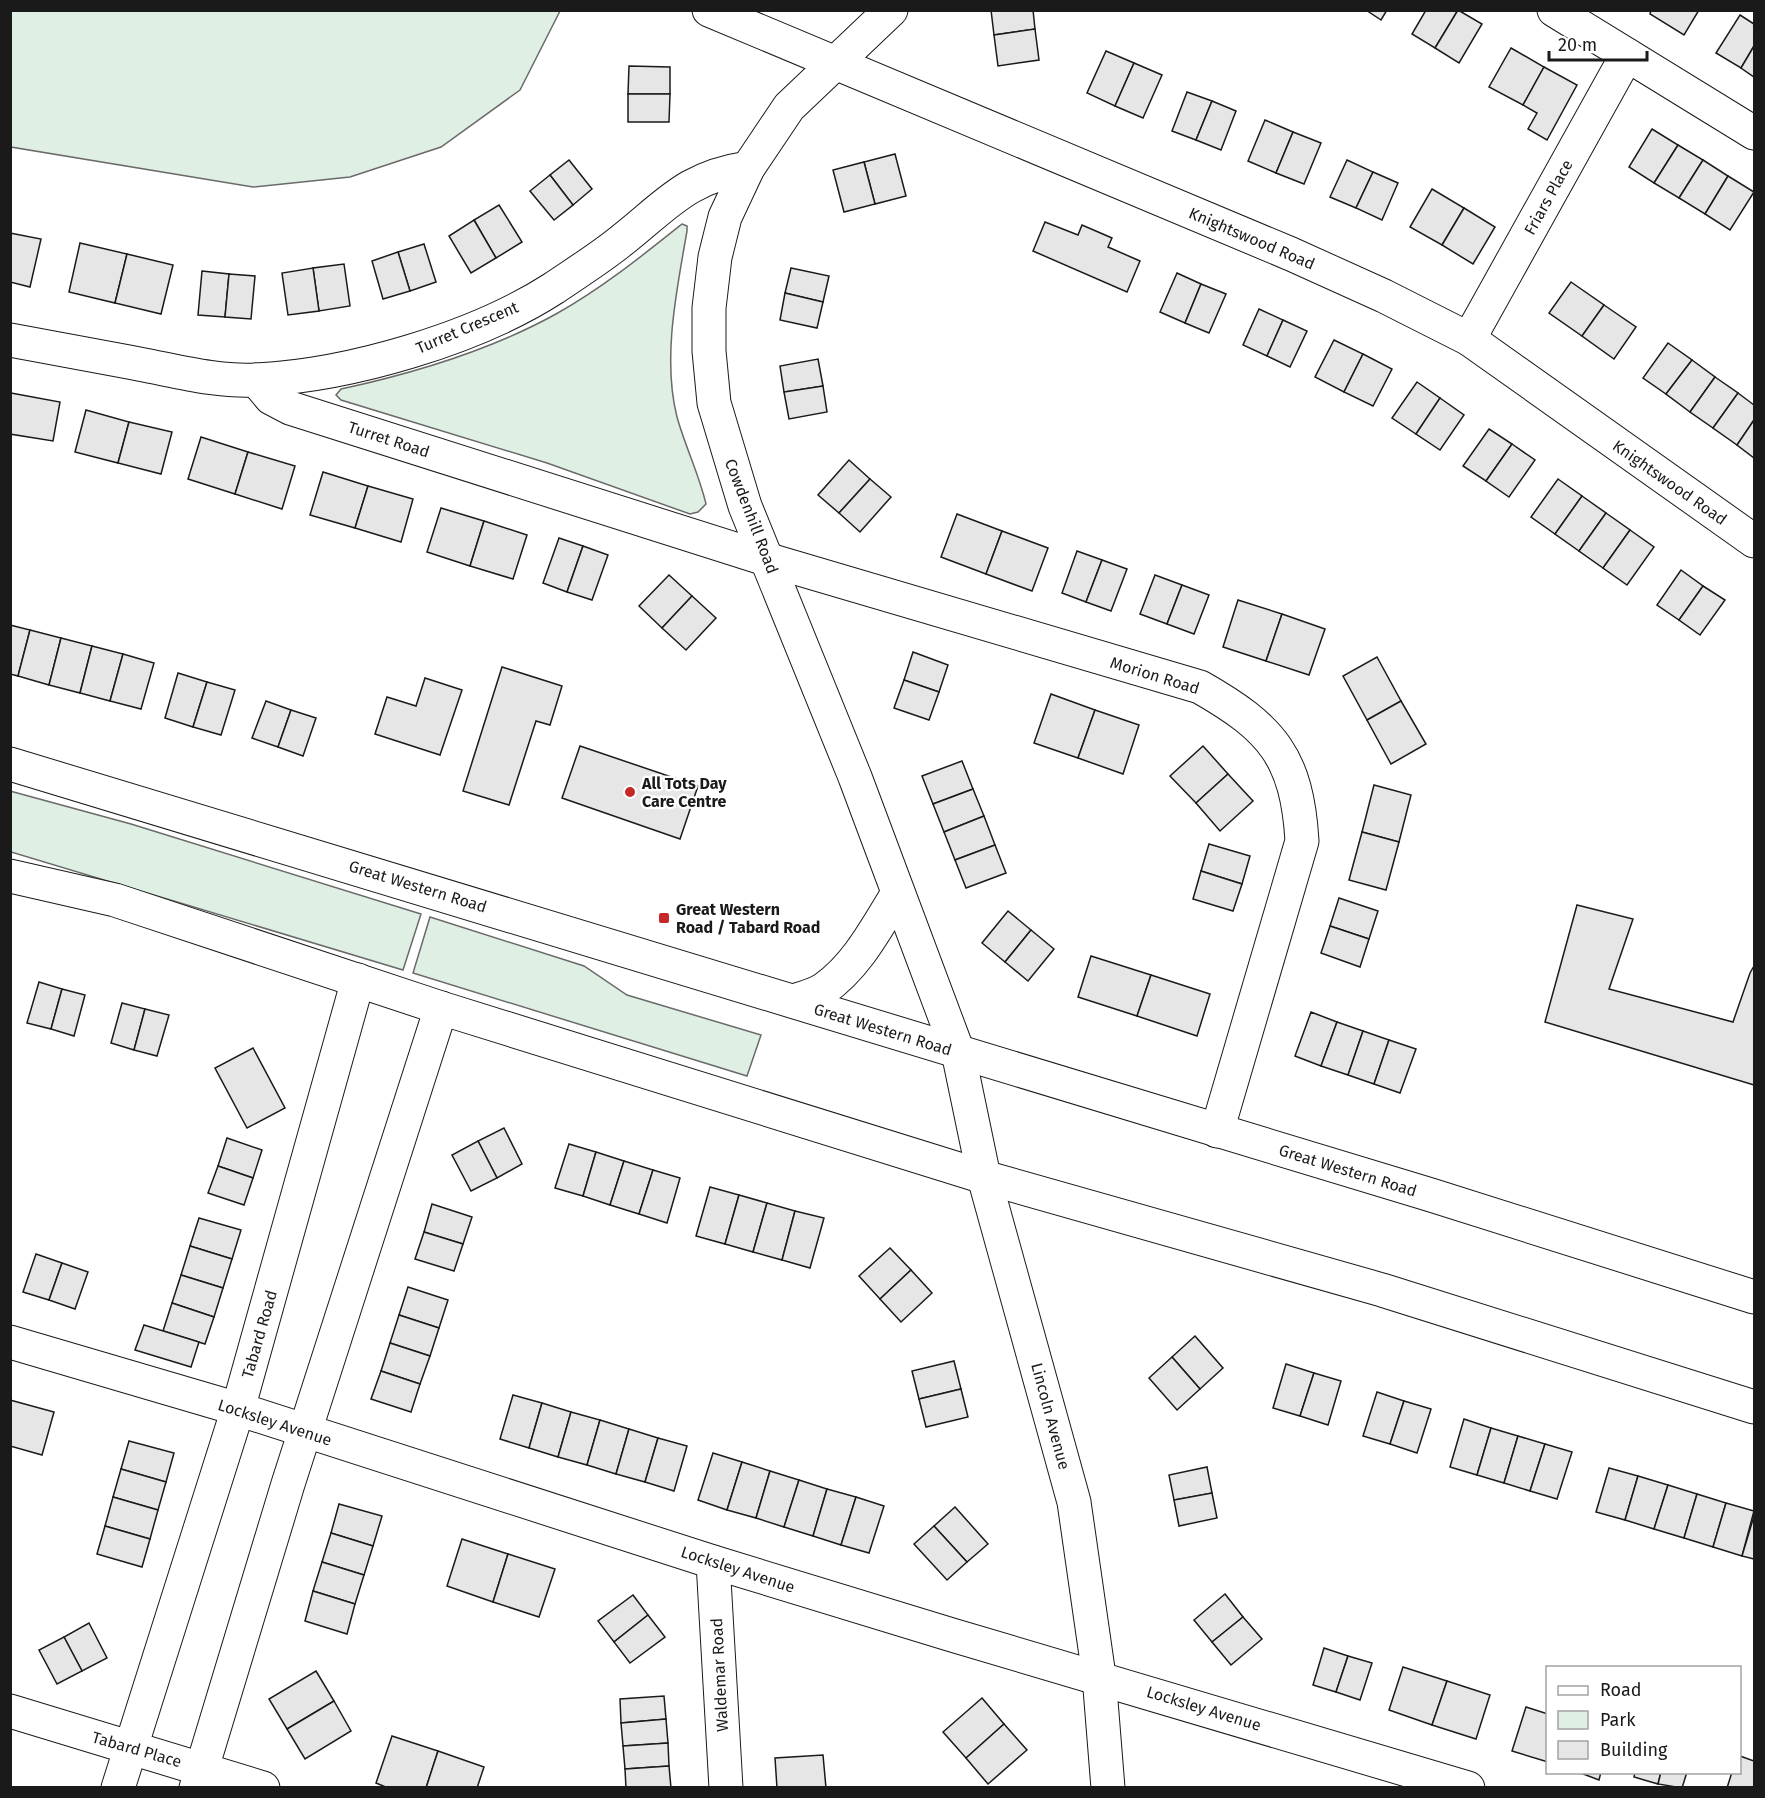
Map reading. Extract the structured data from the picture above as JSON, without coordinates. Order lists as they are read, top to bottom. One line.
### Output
{"streets":{"street":["Friars Place","Knightswood Road","Turret Crescent","Turret Road","Cowdenhill Road","Morion Road","Great Western Road","Tabard Road","Lincoln Avenue","Locksley Avenue","Waldemar Road","Tabard Place"]},"crossings":[["Friars Place","Knightswood Road"],["Knightswood Road","Cowdenhill Road"],["Turret Crescent","Turret Road"],["Turret Crescent","Cowdenhill Road"],["Turret Road","Cowdenhill Road"],["Turret Road","Morion Road"],["Cowdenhill Road","Morion Road"],["Cowdenhill Road","Great Western Road"],["Cowdenhill Road","Lincoln Avenue"],["Morion Road","Great Western Road"],["Great Western Road","Lincoln Avenue"],["Tabard Road","Locksley Avenue"],["Tabard Road","Tabard Place"],["Lincoln Avenue","Locksley Avenue"],["Locksley Avenue","Waldemar Road"]],"places":{"other":["All Tots Day Care Centre"],"transit":["Great Western Road / Tabard Road"]},"legend":["Road","Park","Building"],"scale_bar":"20 m"}
